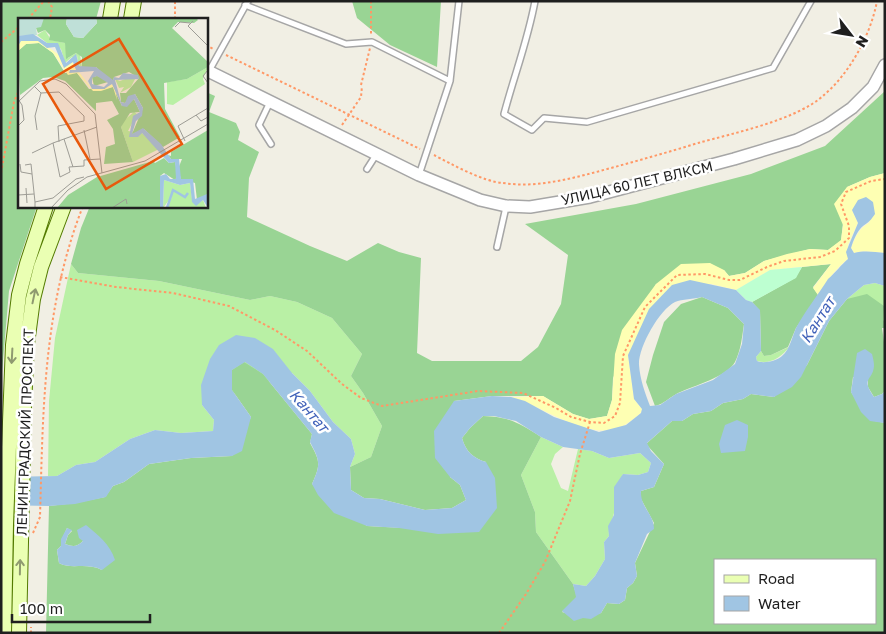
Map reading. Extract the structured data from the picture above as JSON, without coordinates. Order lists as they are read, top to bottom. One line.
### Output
{"streets":{"main road":["ЛЕНИНГРАДСКИЙ ПРОСПЕКТ"],"street":["УЛИЦА 60 ЛЕТ ВЛКСМ"]},"water":["Кантат"],"legend":["Road","Water"],"scale_bar":"100 m","north":"bottom right"}
